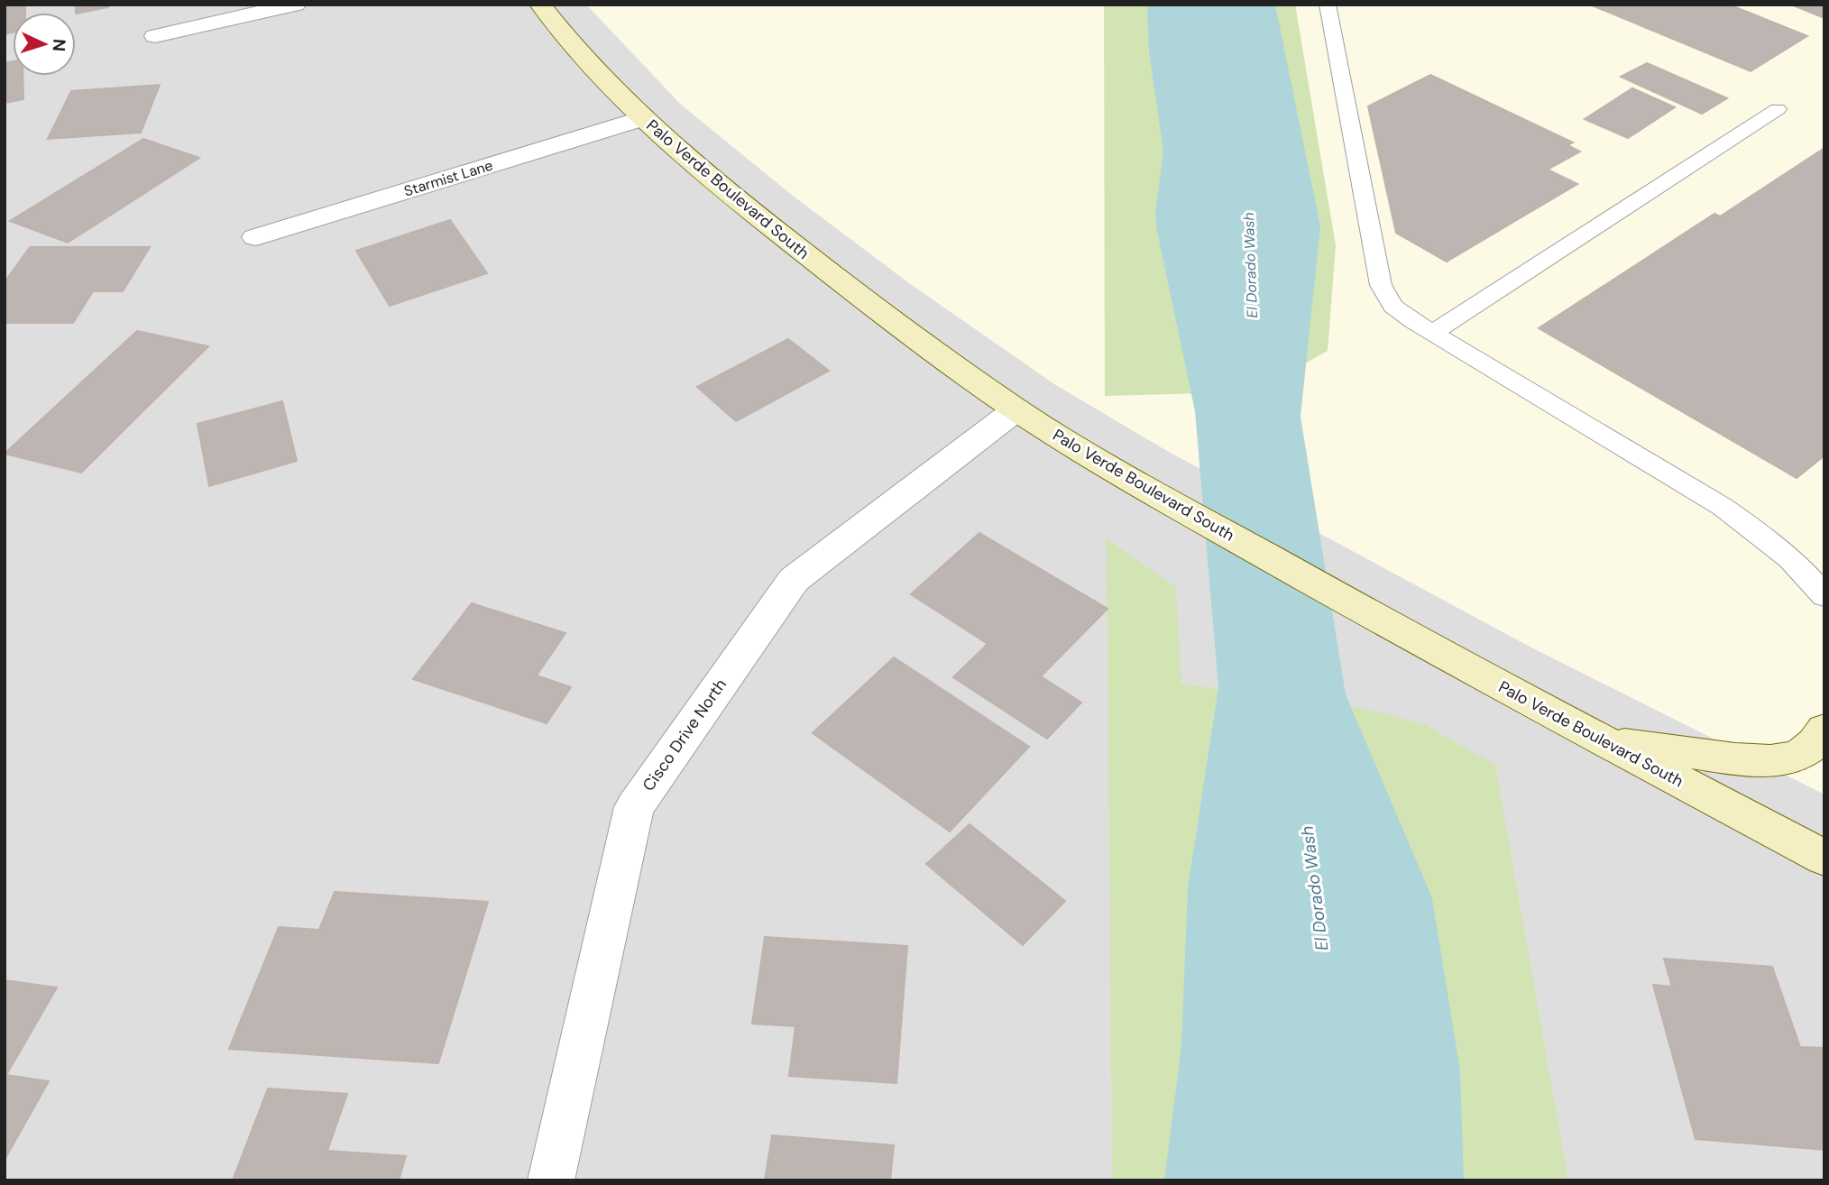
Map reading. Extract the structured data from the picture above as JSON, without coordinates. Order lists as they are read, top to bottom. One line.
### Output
{"streets":{"main road":["Palo Verde Boulevard South"],"street":["Starmist Lane","Cisco Drive North"]},"crossings":[["Starmist Lane","Palo Verde Boulevard South"],["Palo Verde Boulevard South","Cisco Drive North"]],"water":["El Dorado Wash"],"north":"right"}
